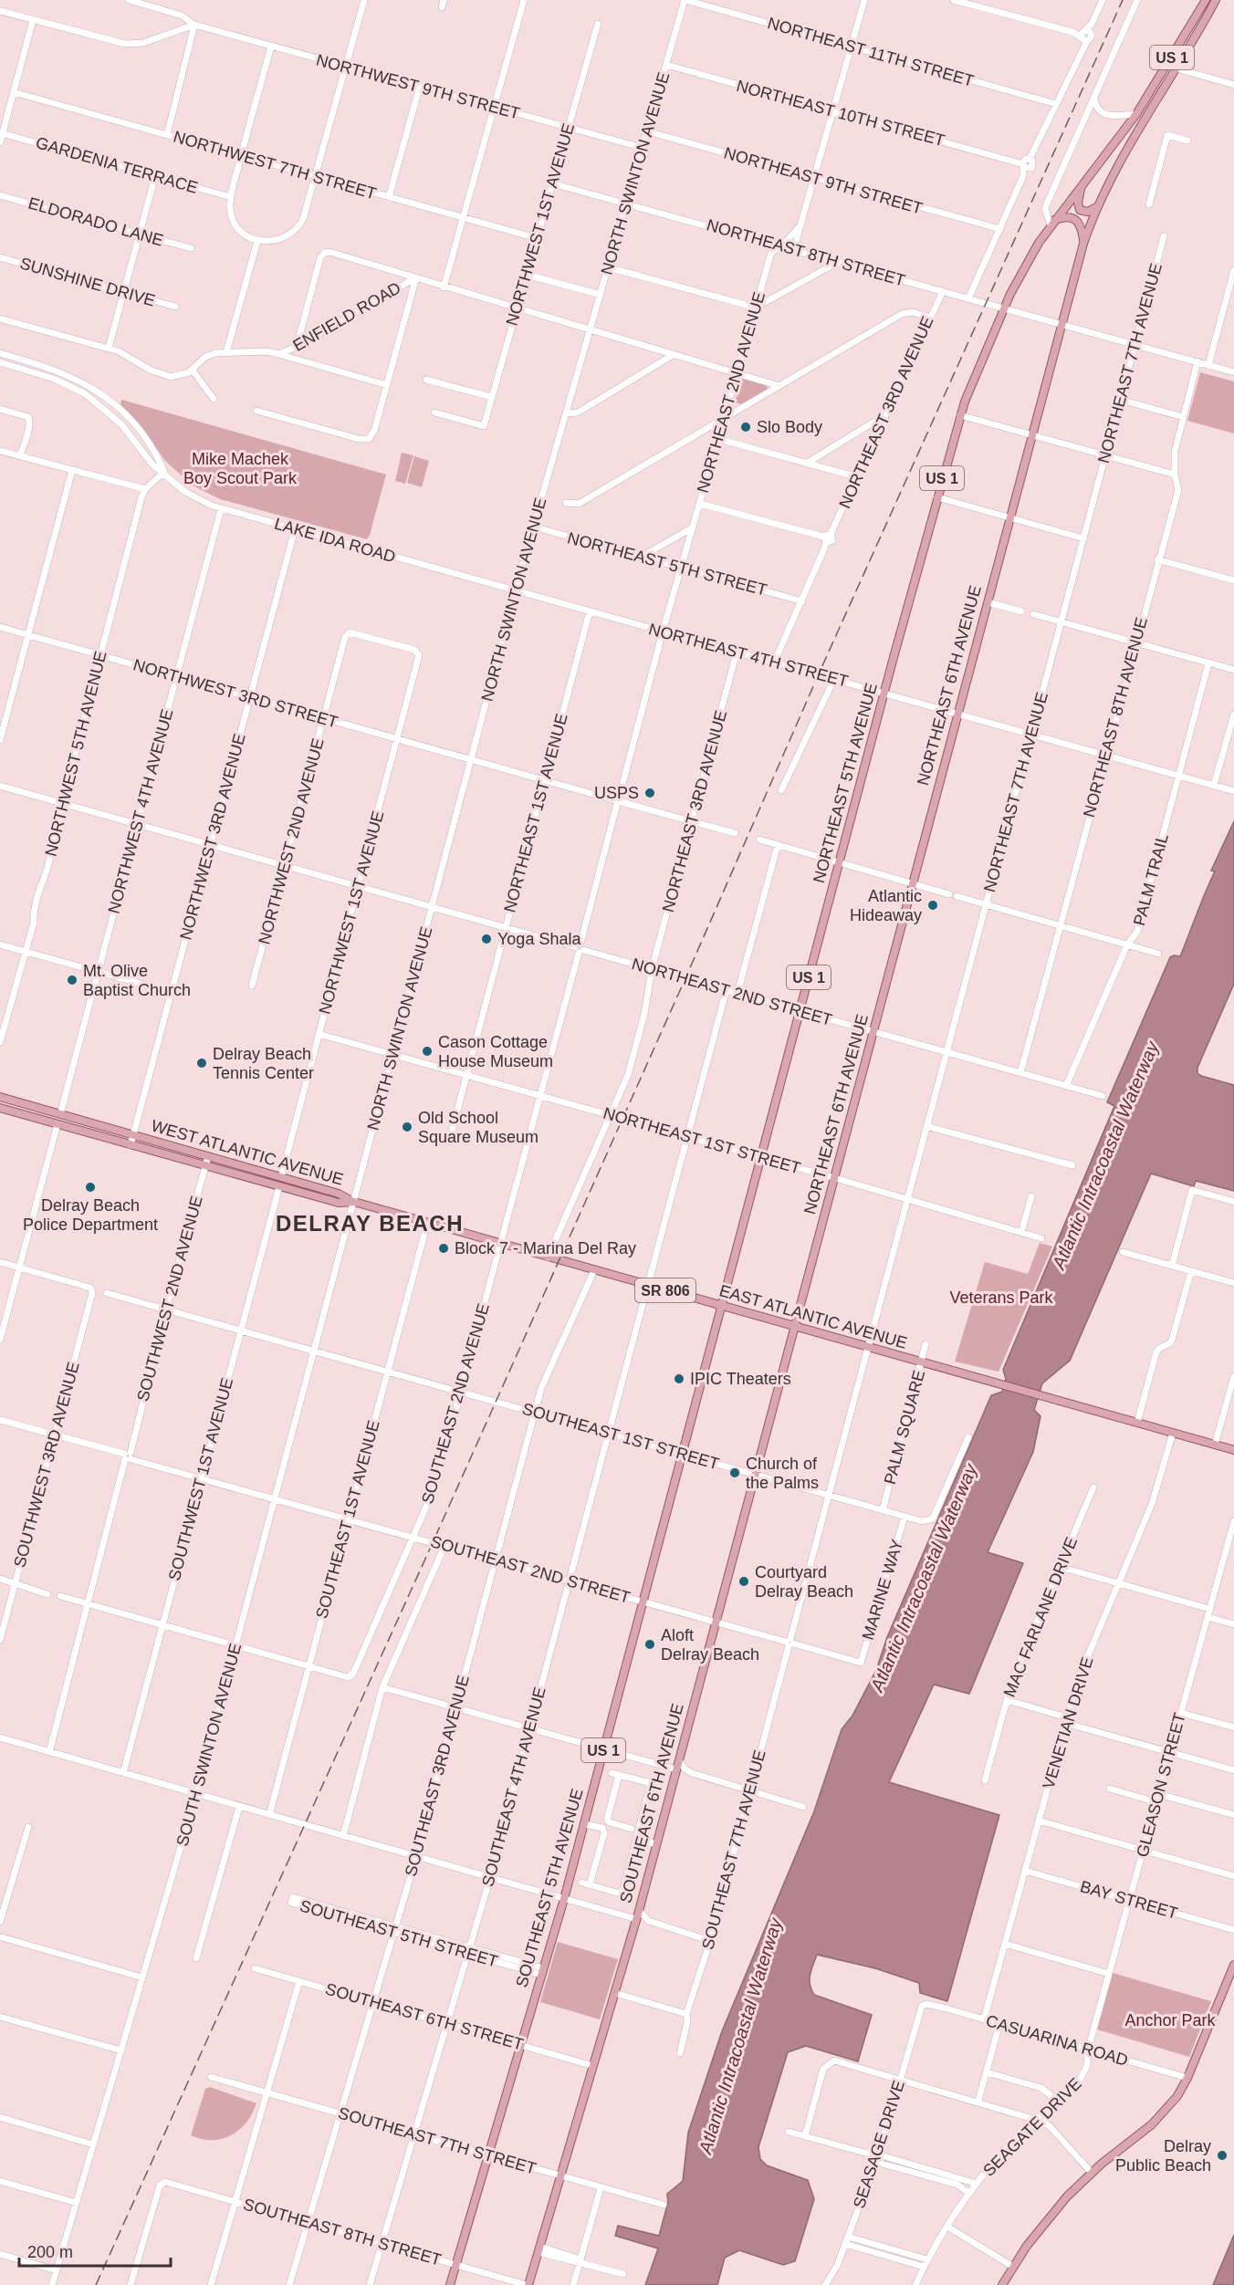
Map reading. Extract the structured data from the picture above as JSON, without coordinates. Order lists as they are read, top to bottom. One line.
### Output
{"streets":{"main road":["US 1","NORTHEAST 6TH AVENUE","NORTHEAST 5TH AVENUE","WEST ATLANTIC AVENUE","SR 806","EAST ATLANTIC AVENUE","SOUTHEAST 6TH AVENUE","SOUTHEAST 5TH AVENUE"],"street":["NORTHEAST 11TH STREET","NORTHWEST 9TH STREET","NORTHEAST 10TH STREET","GARDENIA TERRACE","NORTHWEST 7TH STREET","NORTH SWINTON AVENUE","NORTHEAST 9TH STREET","ELDORADO LANE","NORTHWEST 1ST AVENUE","NORTHEAST 8TH STREET","SUNSHINE DRIVE","ENFIELD ROAD","NORTHEAST 7TH AVENUE","NORTHEAST 2ND AVENUE","NORTHEAST 3RD AVENUE","LAKE IDA ROAD","NORTHEAST 5TH STREET","NORTHEAST 4TH STREET","NORTHWEST 3RD STREET","NORTHEAST 8TH AVENUE","NORTHWEST 5TH AVENUE","NORTHWEST 4TH AVENUE","NORTHEAST 1ST AVENUE","NORTHWEST 3RD AVENUE","NORTHWEST 2ND AVENUE","PALM TRAIL","NORTHEAST 2ND STREET","NORTHEAST 1ST STREET","SOUTHWEST 2ND AVENUE","SOUTHEAST 2ND AVENUE","PALM SQUARE","SOUTHEAST 1ST STREET","SOUTHWEST 3RD AVENUE","SOUTHWEST 1ST AVENUE","SOUTHEAST 1ST AVENUE","SOUTHEAST 2ND STREET","MARINE WAY","MAC FARLANE DRIVE","VENETIAN DRIVE","SOUTH SWINTON AVENUE","SOUTHEAST 3RD AVENUE","GLEASON STREET","SOUTHEAST 4TH AVENUE","SOUTHEAST 7TH AVENUE","BAY STREET","SOUTHEAST 5TH STREET","SOUTHEAST 6TH STREET","CASUARINA ROAD","SEAGATE DRIVE","SOUTHEAST 7TH STREET","SEASAGE DRIVE","SOUTHEAST 8TH STREET"]},"crossings":[["NORTHEAST 11TH STREET","NORTH SWINTON AVENUE"],["NORTHEAST 11TH STREET","NORTHEAST 2ND AVENUE"],["US 1","NORTHEAST 6TH AVENUE"],["US 1","NORTHEAST 5TH AVENUE"],["NORTHWEST 9TH STREET","NORTH SWINTON AVENUE"],["NORTHWEST 9TH STREET","NORTHWEST 1ST AVENUE"],["NORTHEAST 10TH STREET","NORTH SWINTON AVENUE"],["NORTHEAST 10TH STREET","NORTHEAST 2ND AVENUE"],["GARDENIA TERRACE","NORTHWEST 7TH STREET"],["NORTHWEST 7TH STREET","NORTHWEST 1ST AVENUE"],["NORTH SWINTON AVENUE","NORTHEAST 9TH STREET"],["NORTH SWINTON AVENUE","NORTHEAST 8TH STREET"],["NORTH SWINTON AVENUE","LAKE IDA ROAD"],["NORTH SWINTON AVENUE","NORTHEAST 5TH STREET"],["NORTH SWINTON AVENUE","NORTHEAST 4TH STREET"],["NORTH SWINTON AVENUE","NORTHWEST 3RD STREET"],["NORTH SWINTON AVENUE","NORTHEAST 2ND STREET"],["NORTH SWINTON AVENUE","NORTHEAST 1ST STREET"],["NORTH SWINTON AVENUE","WEST ATLANTIC AVENUE"],["NORTH SWINTON AVENUE","EAST ATLANTIC AVENUE"],["NORTH SWINTON AVENUE","SOUTH SWINTON AVENUE"],["NORTHEAST 9TH STREET","NORTHEAST 2ND AVENUE"],["NORTHWEST 1ST AVENUE","NORTHEAST 8TH STREET"],["NORTHWEST 1ST AVENUE","NORTHWEST 3RD STREET"],["NORTHWEST 1ST AVENUE","NORTHWEST 2ND AVENUE"],["NORTHWEST 1ST AVENUE","NORTHEAST 2ND STREET"],["NORTHWEST 1ST AVENUE","NORTHEAST 1ST STREET"],["NORTHWEST 1ST AVENUE","WEST ATLANTIC AVENUE"],["NORTHEAST 8TH STREET","NORTHEAST 7TH AVENUE"],["NORTHEAST 8TH STREET","NORTHEAST 2ND AVENUE"],["NORTHEAST 8TH STREET","NORTHEAST 3RD AVENUE"],["NORTHEAST 8TH STREET","NORTHEAST 6TH AVENUE"],["NORTHEAST 8TH STREET","NORTHEAST 8TH AVENUE"],["NORTHEAST 8TH STREET","NORTHEAST 5TH AVENUE"],["NORTHEAST 7TH AVENUE","NORTHEAST 4TH STREET"],["NORTHEAST 7TH AVENUE","NORTHEAST 2ND STREET"],["NORTHEAST 7TH AVENUE","NORTHEAST 1ST STREET"],["NORTHEAST 7TH AVENUE","EAST ATLANTIC AVENUE"],["NORTHEAST 7TH AVENUE","SOUTHEAST 7TH AVENUE"],["NORTHEAST 2ND AVENUE","NORTHEAST 5TH STREET"],["NORTHEAST 2ND AVENUE","NORTHEAST 4TH STREET"],["NORTHEAST 2ND AVENUE","NORTHWEST 3RD STREET"],["NORTHEAST 2ND AVENUE","NORTHEAST 2ND STREET"],["NORTHEAST 2ND AVENUE","NORTHEAST 1ST STREET"],["NORTHEAST 2ND AVENUE","EAST ATLANTIC AVENUE"],["NORTHEAST 2ND AVENUE","SOUTHEAST 2ND AVENUE"],["NORTHEAST 3RD AVENUE","NORTHEAST 5TH STREET"],["NORTHEAST 3RD AVENUE","NORTHEAST 4TH STREET"],["NORTHEAST 3RD AVENUE","NORTHWEST 3RD STREET"],["NORTHEAST 3RD AVENUE","NORTHEAST 2ND STREET"],["NORTHEAST 3RD AVENUE","NORTHEAST 1ST STREET"],["NORTHEAST 3RD AVENUE","EAST ATLANTIC AVENUE"],["LAKE IDA ROAD","NORTHEAST 4TH STREET"],["LAKE IDA ROAD","NORTHWEST 4TH AVENUE"],["LAKE IDA ROAD","NORTHWEST 3RD AVENUE"],["NORTHEAST 4TH STREET","NORTHEAST 6TH AVENUE"],["NORTHEAST 4TH STREET","NORTHEAST 8TH AVENUE"],["NORTHEAST 4TH STREET","NORTHEAST 5TH AVENUE"],["NORTHEAST 4TH STREET","NORTHEAST 1ST AVENUE"],["NORTHEAST 4TH STREET","PALM TRAIL"],["NORTHEAST 6TH AVENUE","NORTHEAST 2ND STREET"],["NORTHEAST 6TH AVENUE","NORTHEAST 1ST STREET"],["NORTHEAST 6TH AVENUE","EAST ATLANTIC AVENUE"],["NORTHEAST 6TH AVENUE","SOUTHEAST 6TH AVENUE"],["NORTHWEST 3RD STREET","NORTHWEST 5TH AVENUE"],["NORTHWEST 3RD STREET","NORTHWEST 4TH AVENUE"],["NORTHWEST 3RD STREET","NORTHEAST 1ST AVENUE"],["NORTHWEST 3RD STREET","NORTHWEST 3RD AVENUE"],["NORTHWEST 3RD STREET","NORTHWEST 2ND AVENUE"],["NORTHEAST 8TH AVENUE","NORTHEAST 2ND STREET"],["NORTHWEST 5TH AVENUE","NORTHEAST 2ND STREET"],["NORTHEAST 5TH AVENUE","NORTHEAST 2ND STREET"],["NORTHEAST 5TH AVENUE","NORTHEAST 1ST STREET"],["NORTHEAST 5TH AVENUE","EAST ATLANTIC AVENUE"],["NORTHEAST 5TH AVENUE","SOUTHEAST 5TH AVENUE"],["NORTHWEST 4TH AVENUE","NORTHEAST 2ND STREET"],["NORTHWEST 4TH AVENUE","WEST ATLANTIC AVENUE"],["NORTHEAST 1ST AVENUE","NORTHEAST 2ND STREET"],["NORTHEAST 1ST AVENUE","NORTHEAST 1ST STREET"],["NORTHWEST 3RD AVENUE","NORTHEAST 2ND STREET"],["NORTHWEST 3RD AVENUE","WEST ATLANTIC AVENUE"],["NORTHWEST 2ND AVENUE","NORTHEAST 2ND STREET"],["PALM TRAIL","NORTHEAST 2ND STREET"],["NORTHEAST 2ND STREET","SOUTHEAST 4TH AVENUE"],["NORTHEAST 1ST STREET","SOUTHEAST 4TH AVENUE"],["WEST ATLANTIC AVENUE","SOUTHWEST 2ND AVENUE"],["WEST ATLANTIC AVENUE","EAST ATLANTIC AVENUE"],["WEST ATLANTIC AVENUE","SOUTHWEST 1ST AVENUE"],["WEST ATLANTIC AVENUE","SOUTH SWINTON AVENUE"],["SOUTHWEST 2ND AVENUE","SOUTHEAST 1ST STREET"],["SOUTHWEST 2ND AVENUE","SOUTHEAST 2ND STREET"],["EAST ATLANTIC AVENUE","SOUTHEAST 2ND AVENUE"],["EAST ATLANTIC AVENUE","PALM SQUARE"],["EAST ATLANTIC AVENUE","SOUTHEAST 1ST AVENUE"],["EAST ATLANTIC AVENUE","VENETIAN DRIVE"],["EAST ATLANTIC AVENUE","SOUTH SWINTON AVENUE"],["EAST ATLANTIC AVENUE","SOUTHEAST 3RD AVENUE"],["EAST ATLANTIC AVENUE","SOUTHEAST 4TH AVENUE"],["EAST ATLANTIC AVENUE","SOUTHEAST 6TH AVENUE"],["EAST ATLANTIC AVENUE","SOUTHEAST 7TH AVENUE"],["EAST ATLANTIC AVENUE","SOUTHEAST 5TH AVENUE"],["SOUTHEAST 2ND AVENUE","SOUTHEAST 1ST STREET"],["SOUTHEAST 2ND AVENUE","SOUTHEAST 1ST AVENUE"],["SOUTHEAST 2ND AVENUE","SOUTHEAST 2ND STREET"],["PALM SQUARE","SOUTHEAST 1ST STREET"],["SOUTHEAST 1ST STREET","SOUTHWEST 1ST AVENUE"],["SOUTHEAST 1ST STREET","SOUTHEAST 1ST AVENUE"],["SOUTHEAST 1ST STREET","MARINE WAY"],["SOUTHEAST 1ST STREET","SOUTH SWINTON AVENUE"],["SOUTHEAST 1ST STREET","SOUTHEAST 3RD AVENUE"],["SOUTHEAST 1ST STREET","SOUTHEAST 4TH AVENUE"],["SOUTHEAST 1ST STREET","SOUTHEAST 6TH AVENUE"],["SOUTHEAST 1ST STREET","SOUTHEAST 7TH AVENUE"],["SOUTHEAST 1ST STREET","SOUTHEAST 5TH AVENUE"],["SOUTHWEST 3RD AVENUE","SOUTHEAST 2ND STREET"],["SOUTHWEST 1ST AVENUE","SOUTHEAST 2ND STREET"],["SOUTHEAST 1ST AVENUE","SOUTHEAST 2ND STREET"],["SOUTHEAST 2ND STREET","MARINE WAY"],["SOUTHEAST 2ND STREET","SOUTH SWINTON AVENUE"],["SOUTHEAST 2ND STREET","SOUTHEAST 3RD AVENUE"],["SOUTHEAST 2ND STREET","SOUTHEAST 4TH AVENUE"],["SOUTHEAST 2ND STREET","SOUTHEAST 6TH AVENUE"],["SOUTHEAST 2ND STREET","SOUTHEAST 7TH AVENUE"],["SOUTHEAST 2ND STREET","SOUTHEAST 5TH AVENUE"],["VENETIAN DRIVE","BAY STREET"],["VENETIAN DRIVE","CASUARINA ROAD"],["SOUTHEAST 3RD AVENUE","SOUTHEAST 5TH STREET"],["SOUTHEAST 3RD AVENUE","SOUTHEAST 6TH STREET"],["SOUTHEAST 3RD AVENUE","SOUTHEAST 7TH STREET"],["SOUTHEAST 3RD AVENUE","SOUTHEAST 8TH STREET"],["GLEASON STREET","BAY STREET"],["GLEASON STREET","CASUARINA ROAD"],["GLEASON STREET","SEAGATE DRIVE"],["SOUTHEAST 4TH AVENUE","SOUTHEAST 5TH STREET"],["SOUTHEAST 4TH AVENUE","SOUTHEAST 6TH STREET"],["SOUTHEAST 4TH AVENUE","SOUTHEAST 7TH STREET"],["SOUTHEAST 4TH AVENUE","SOUTHEAST 8TH STREET"],["SOUTHEAST 6TH AVENUE","SOUTHEAST 6TH STREET"],["SOUTHEAST 6TH AVENUE","SOUTHEAST 7TH STREET"],["SOUTHEAST 6TH AVENUE","SOUTHEAST 8TH STREET"],["SOUTHEAST 5TH AVENUE","SOUTHEAST 5TH STREET"],["SOUTHEAST 5TH AVENUE","SOUTHEAST 6TH STREET"],["SOUTHEAST 5TH AVENUE","SOUTHEAST 7TH STREET"],["SOUTHEAST 5TH AVENUE","SOUTHEAST 8TH STREET"],["CASUARINA ROAD","SEAGATE DRIVE"],["CASUARINA ROAD","SEASAGE DRIVE"]],"districts":["DELRAY BEACH"],"water":["Atlantic Intracoastal Waterway"],"parks":["Mike Machek Boy Scout Park","Veterans Park","Anchor Park"],"places":["Slo Body","USPS","Atlantic Hideaway","Yoga Shala","Mt. Olive Baptist Church","Cason Cottage House Museum","Delray Beach Tennis Center","Old School Square Museum","Delray Beach Police Department","Block 7 - Marina Del Ray","IPIC Theaters","Church of the Palms","Courtyard Delray Beach","Aloft Delray Beach","Delray Public Beach"],"scale_bar":"200 m"}
